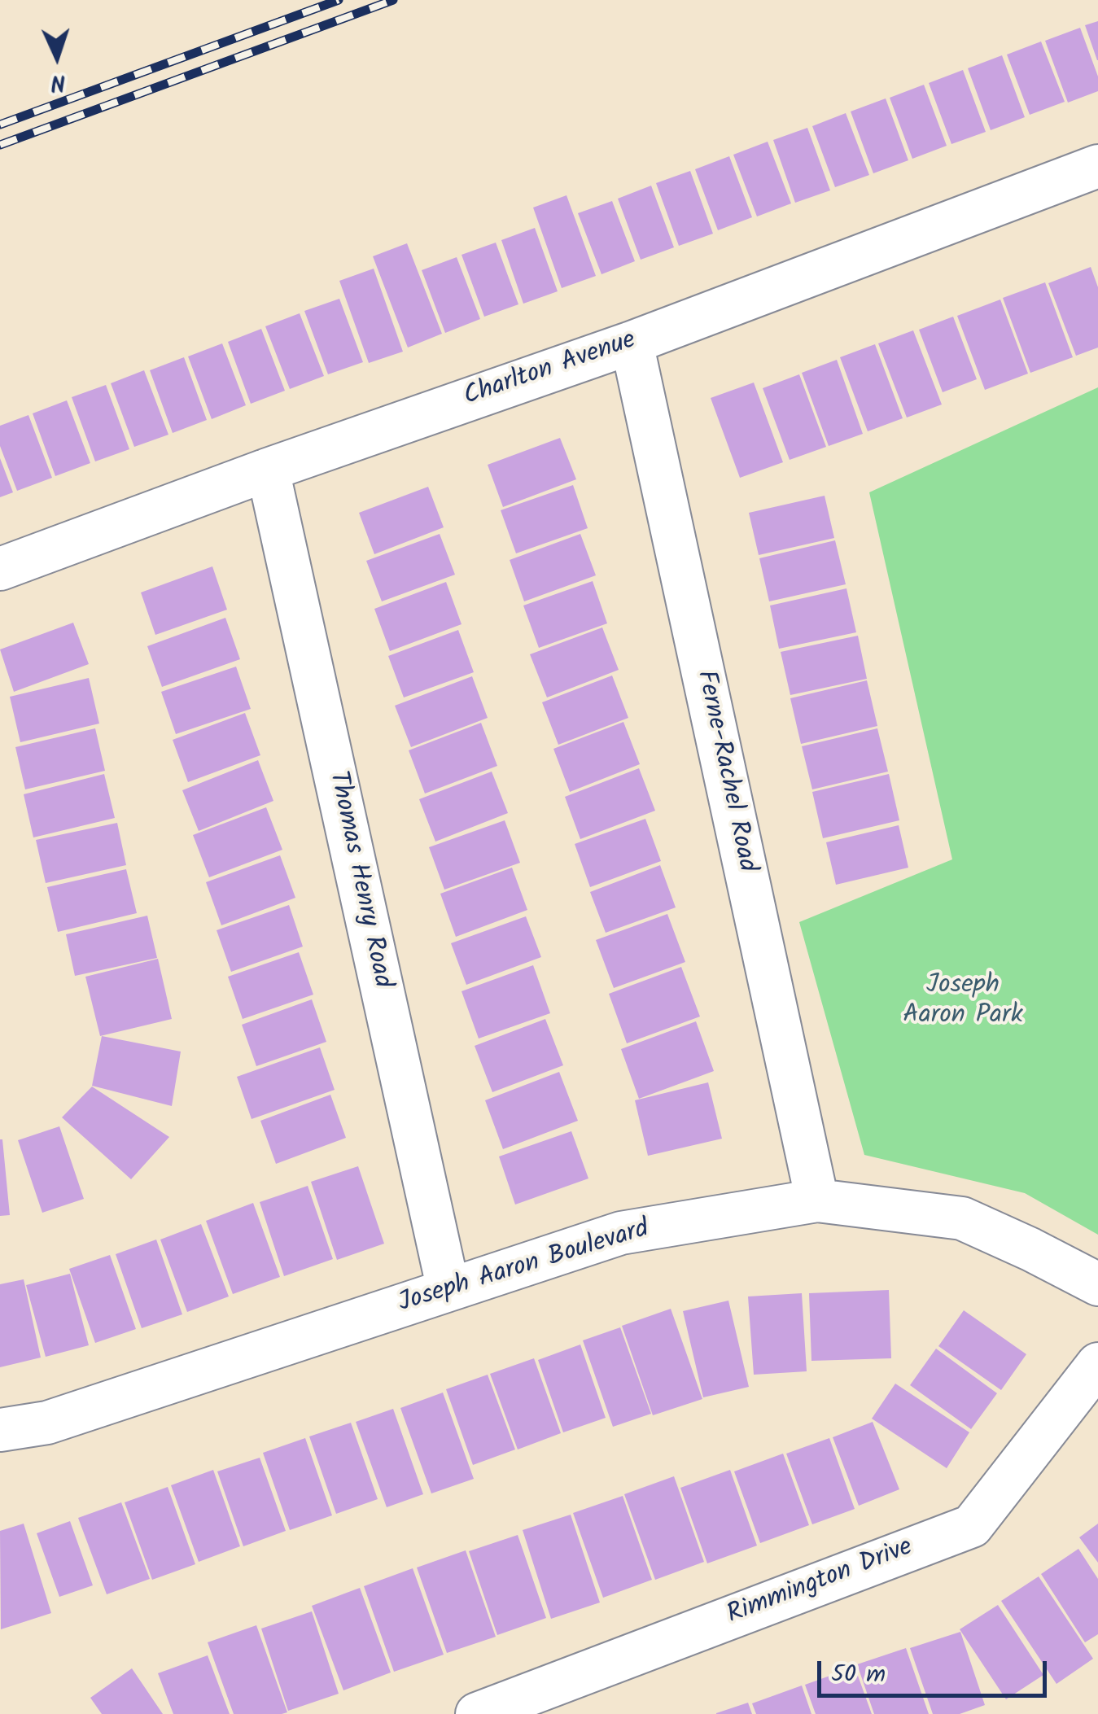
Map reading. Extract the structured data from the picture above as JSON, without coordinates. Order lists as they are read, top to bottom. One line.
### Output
{"streets":{"street":["Charlton Avenue","Ferne-Rachel Road","Thomas Henry Road","Joseph Aaron Boulevard","Rimmington Drive"]},"crossings":[["Charlton Avenue","Ferne-Rachel Road"],["Charlton Avenue","Thomas Henry Road"],["Ferne-Rachel Road","Joseph Aaron Boulevard"],["Thomas Henry Road","Joseph Aaron Boulevard"]],"parks":["Joseph Aaron Park"],"scale_bar":"50 m","north":"bottom"}
